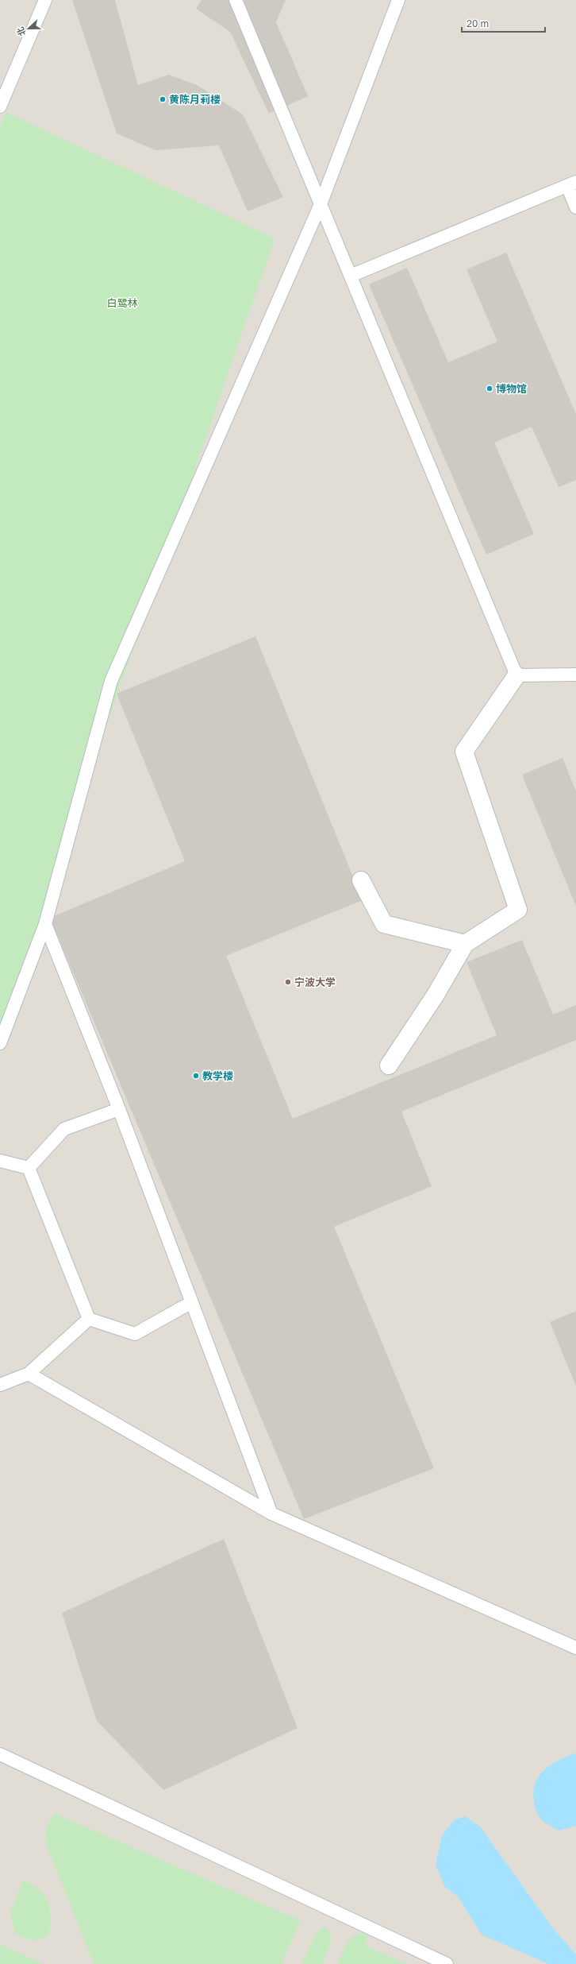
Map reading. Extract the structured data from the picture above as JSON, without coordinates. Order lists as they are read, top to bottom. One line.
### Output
{"parks":["白鹭林"],"places":["黄陈月莉楼","博物馆","宁波大学","教学楼"],"scale_bar":"20 m","north":"left"}
